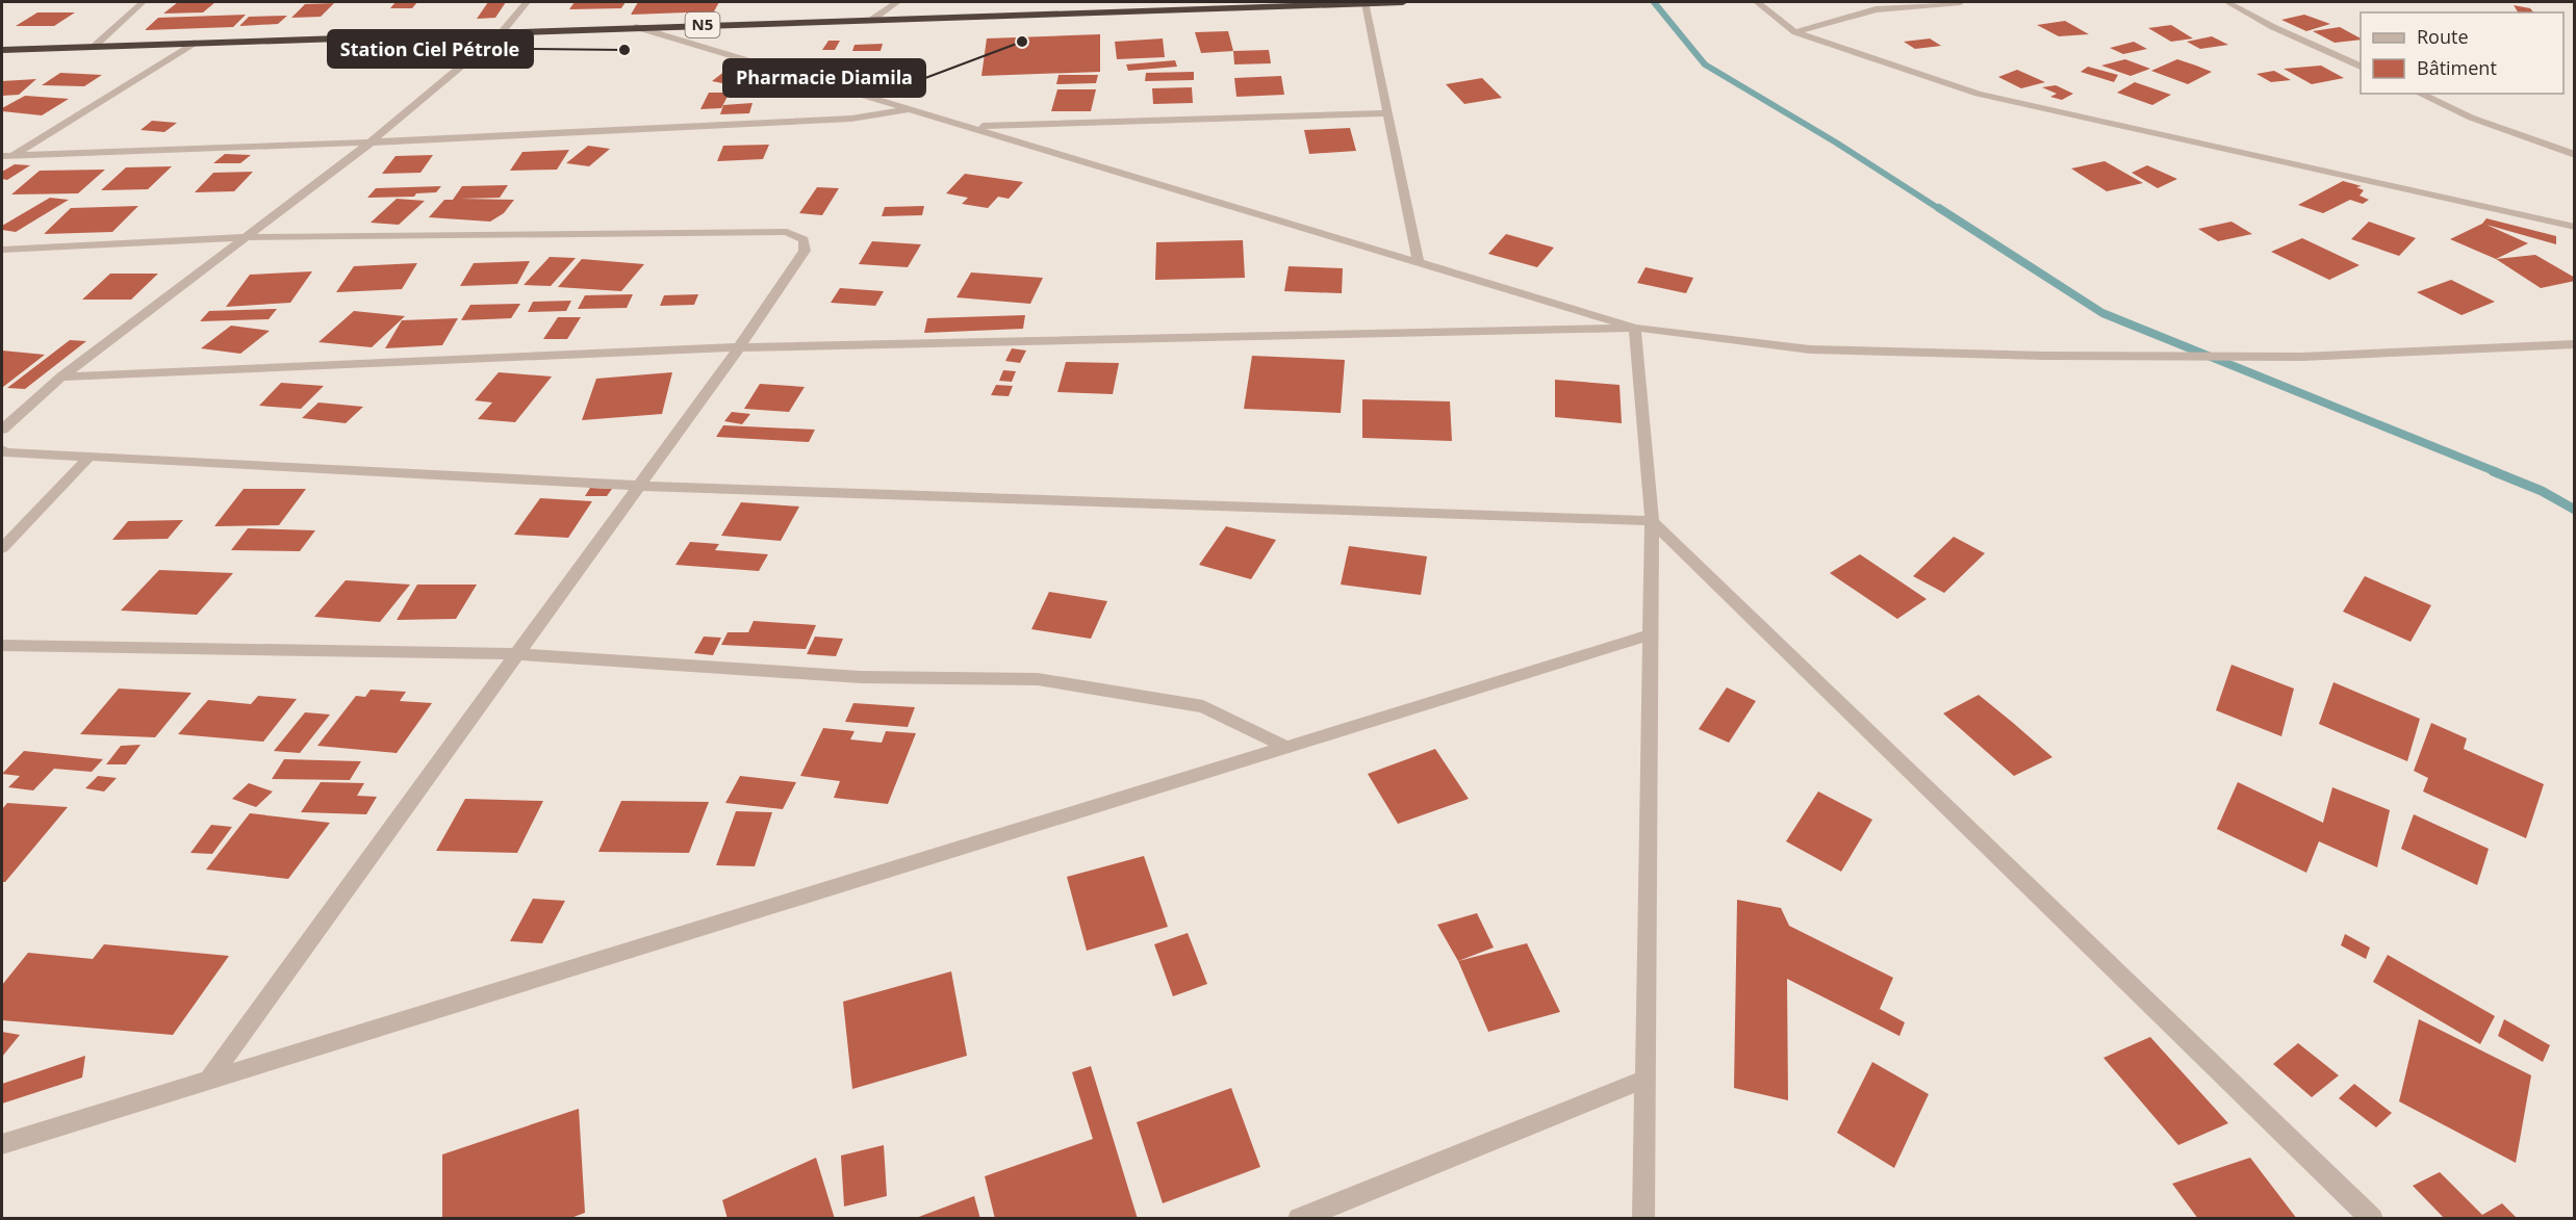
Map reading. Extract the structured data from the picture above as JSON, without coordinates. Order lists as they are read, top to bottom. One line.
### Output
{"streets":{"highway":["N5"]},"places":["Pharmacie Diamila","Station Ciel Pétrole"],"legend":["Route","Bâtiment"]}
